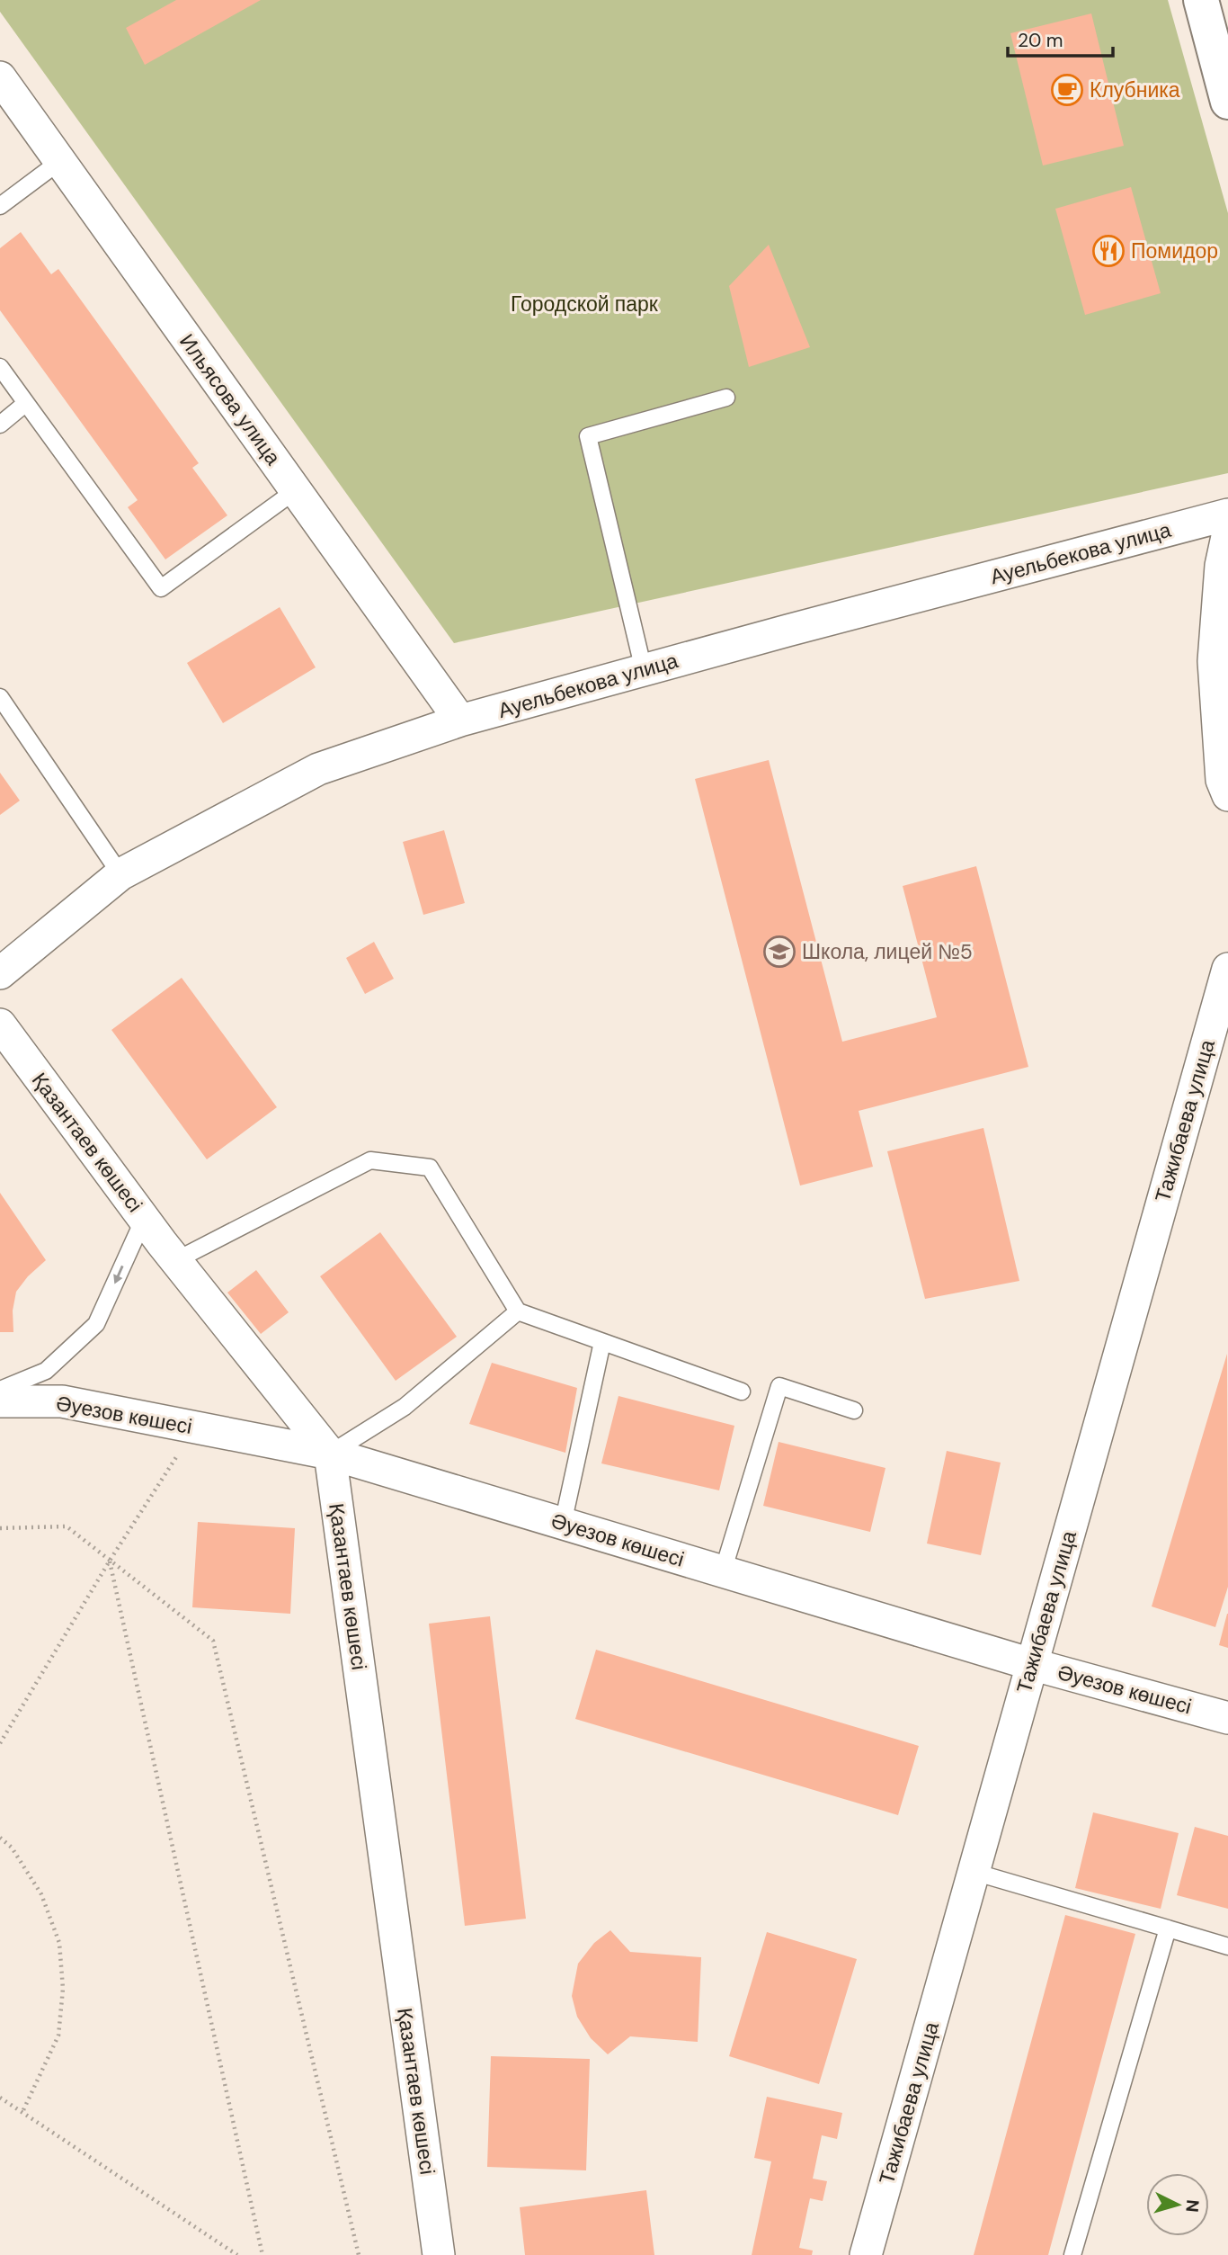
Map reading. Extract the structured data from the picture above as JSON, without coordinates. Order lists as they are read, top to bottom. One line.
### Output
{"streets":{"street":["Ильясова улица","Ауельбекова улица","Тажибаева улица","Қазантаев көшесі","Әуезов көшесі"]},"crossings":[["Ильясова улица","Ауельбекова улица"],["Тажибаева улица","Әуезов көшесі"],["Қазантаев көшесі","Әуезов көшесі"]],"parks":["Городской парк"],"places":{"cafe":["Клубника"],"restaurant":["Помидор"],"school or university":["Школа, лицей №5"]},"scale_bar":"20 m","north":"right"}
